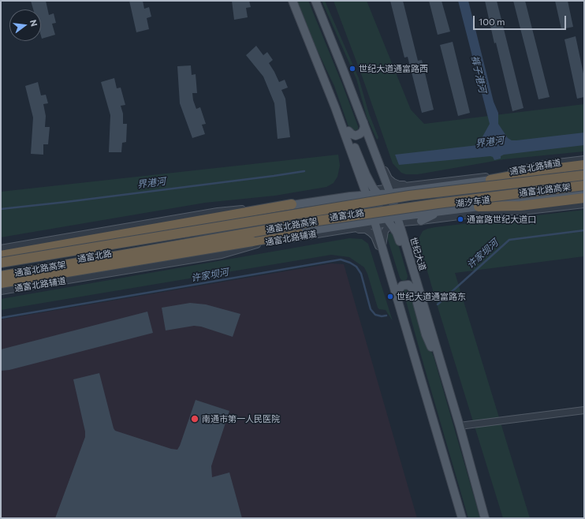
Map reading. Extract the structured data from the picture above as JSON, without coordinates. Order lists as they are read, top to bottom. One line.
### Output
{"streets":{"highway":["通富北路高架"],"main road":["通富北路","世纪大道"],"street":["通富北路辅道","潮汐车道"]},"crossings":[["通富北路辅道","通富北路"],["通富北路辅道","世纪大道"],["潮汐车道","通富北路"],["潮汐车道","世纪大道"],["通富北路","世纪大道"]],"water":["裤子港河","界港河","许家坝河"],"places":["世纪大道通富路西","通富路世纪大道口","世纪大道通富路东","南通市第一人民医院"],"scale_bar":"100 m","north":"right"}
